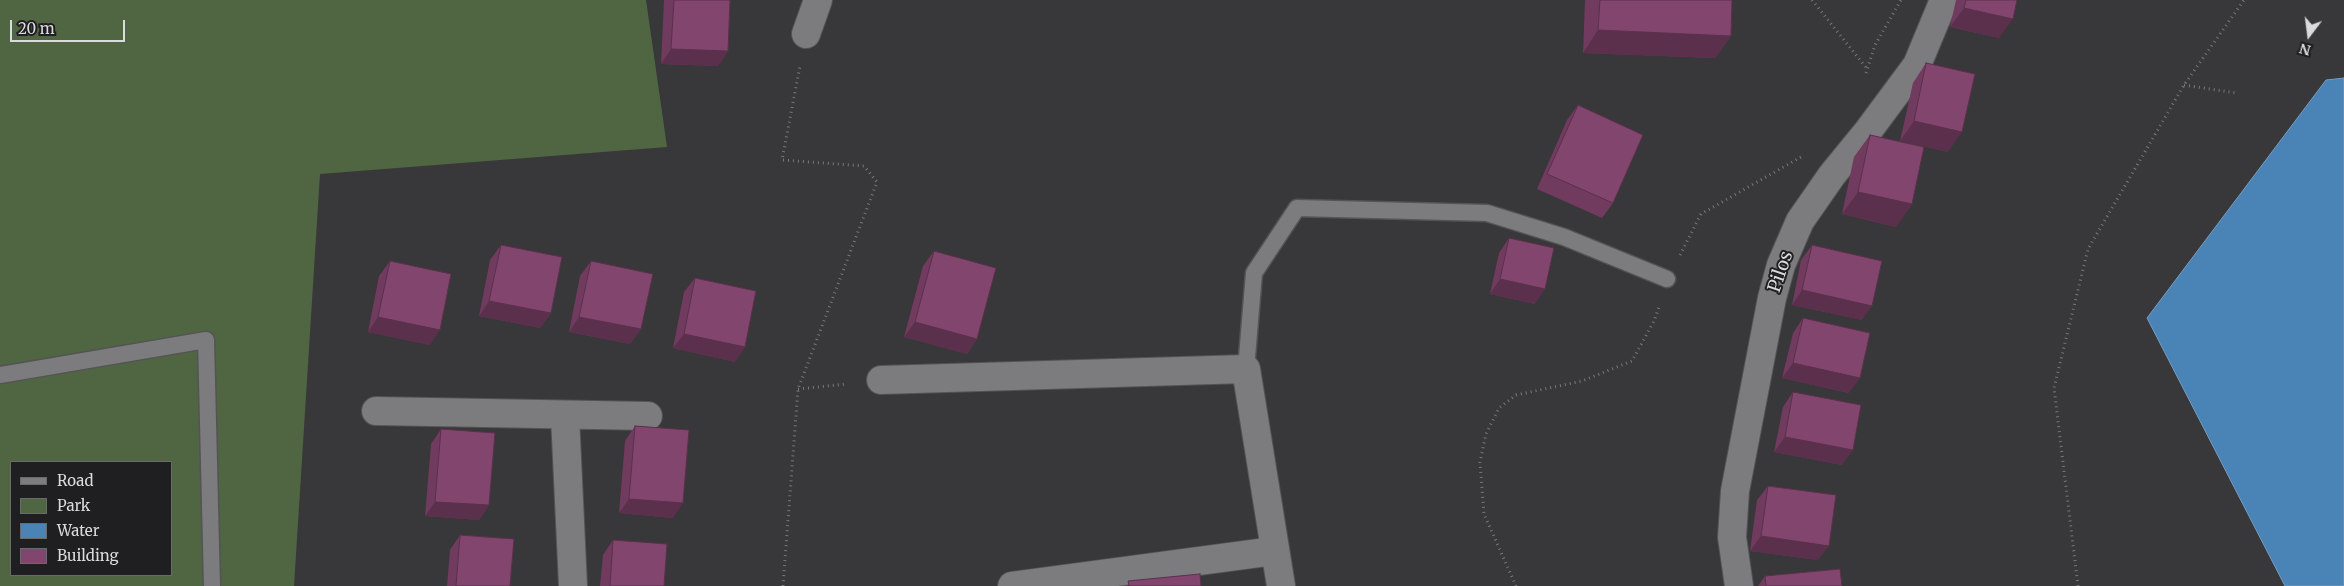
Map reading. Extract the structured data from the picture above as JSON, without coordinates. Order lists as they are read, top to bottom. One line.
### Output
{"streets":{"street":["Pilos"]},"legend":["Road","Park","Water","Building"],"scale_bar":"20 m","north":"bottom"}
